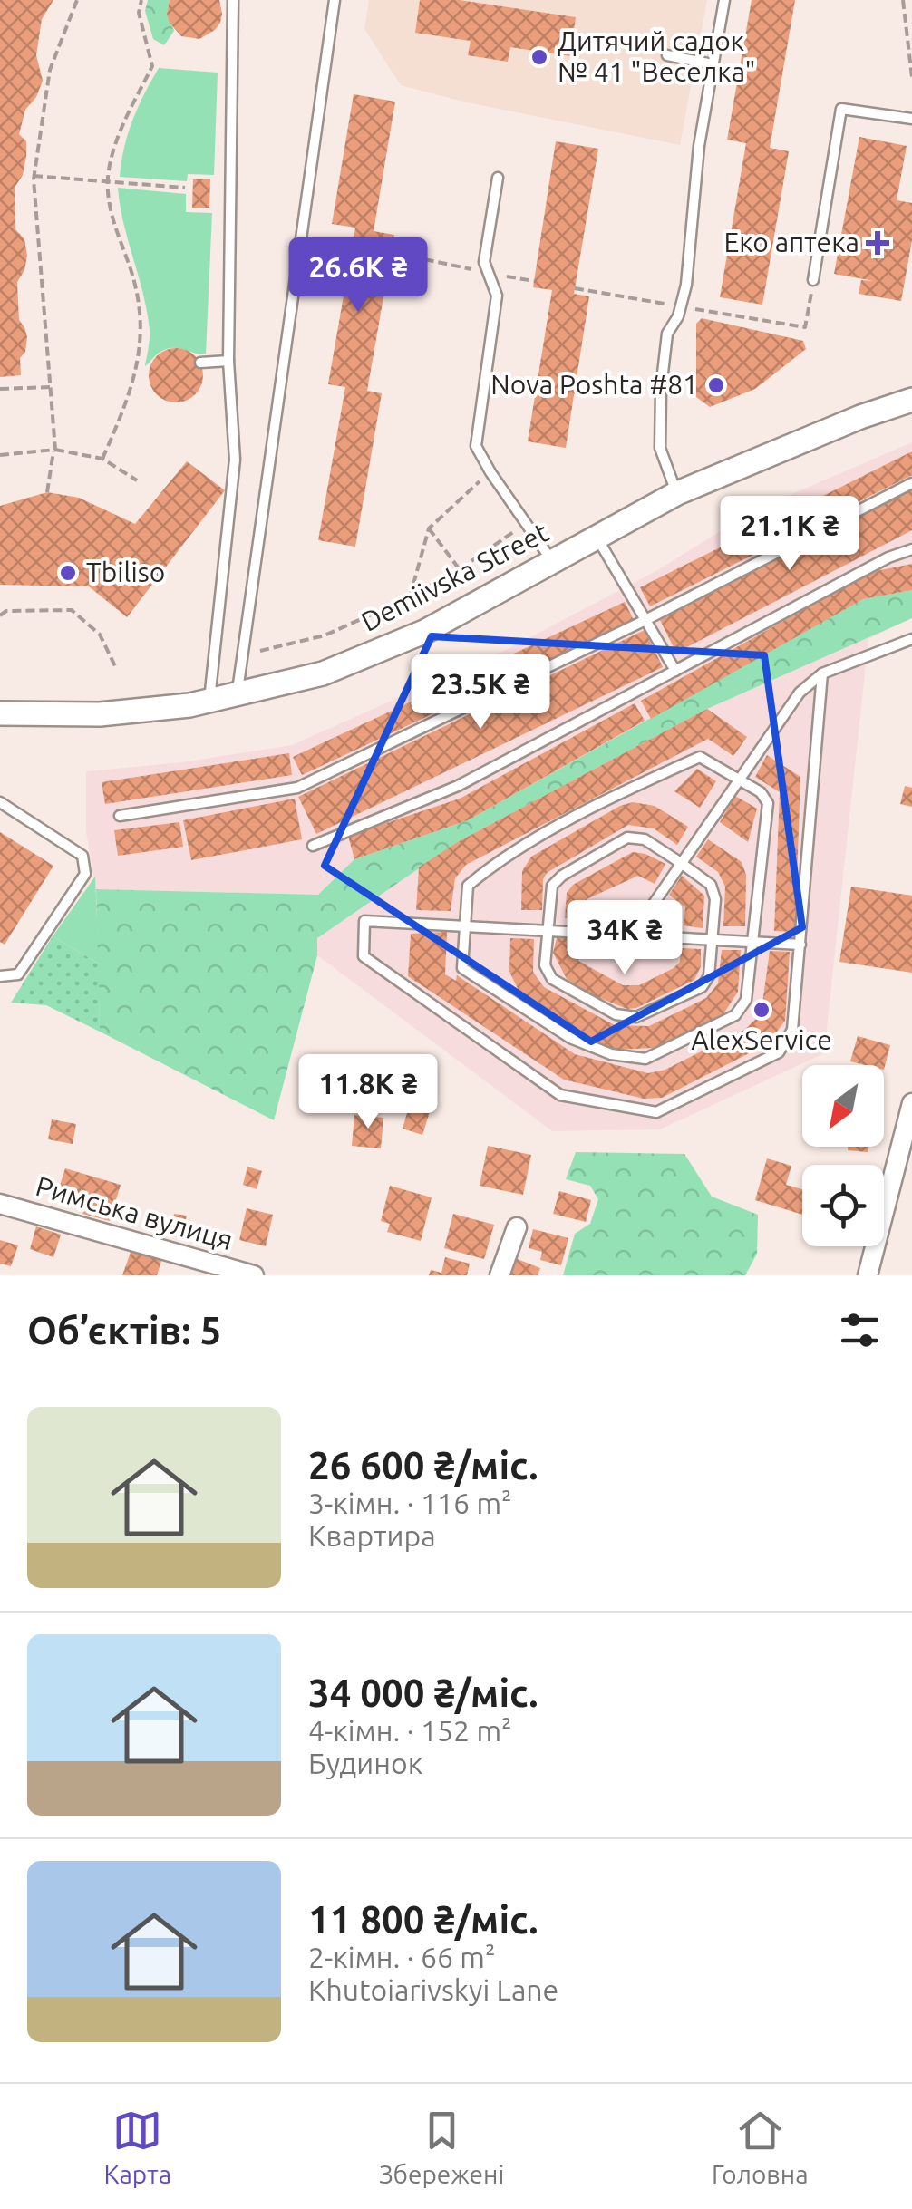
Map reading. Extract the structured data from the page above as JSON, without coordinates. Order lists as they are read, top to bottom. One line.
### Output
{"streets":{"street":["Demiivska Street","Римська вулиця"]},"places":{"other":["Дитячий садок № 41 \"Веселка\"","Nova Poshta #81","Tbiliso","AlexService"],"health":["Еко аптека"]},"north":"bottom left","page":{"price":["26.6K ₴","21.1K ₴","23.5K ₴","34K ₴","11.8K ₴"],"heading":"Об’єктів: 5","list":[{"name":"26 600 ₴/міс.","note":"3-кімн. · 116 m² · Квартира"},{"name":"34 000 ₴/міс.","note":"4-кімн. · 152 m² · Будинок"},{"name":"11 800 ₴/міс.","note":"2-кімн. · 66 m² · Khutoiarivskyi Lane"}],"tabs":["Карта","Збережені","Головна"]}}
